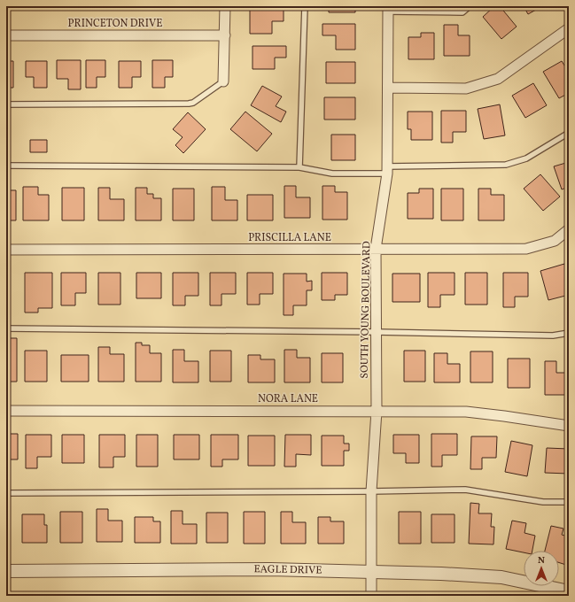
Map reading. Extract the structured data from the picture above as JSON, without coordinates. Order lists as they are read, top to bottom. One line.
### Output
{"streets":{"street":["PRINCETON DRIVE","PRISCILLA LANE","SOUTH YOUNG BOULEVARD","NORA LANE","EAGLE DRIVE"]},"crossings":[["PRISCILLA LANE","SOUTH YOUNG BOULEVARD"],["SOUTH YOUNG BOULEVARD","NORA LANE"],["SOUTH YOUNG BOULEVARD","EAGLE DRIVE"]],"north":"top"}
